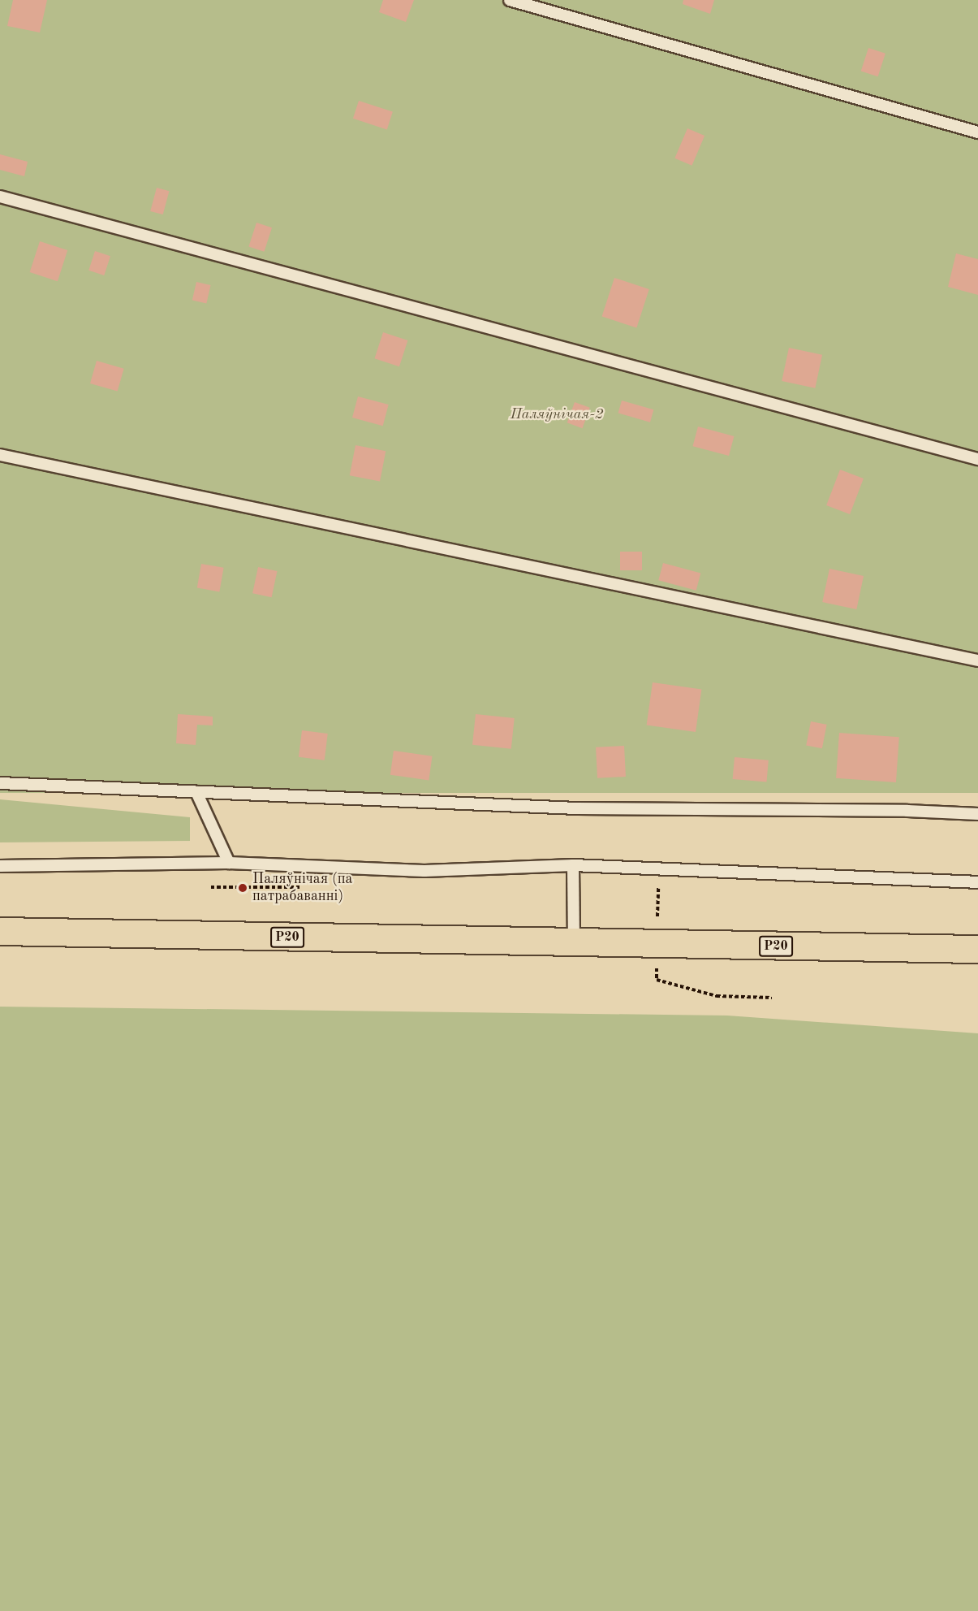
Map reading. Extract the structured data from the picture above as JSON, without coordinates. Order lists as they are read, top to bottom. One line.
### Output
{"streets":{"main road":["Р20"]},"parks":["Паляўнічая-2"],"places":["Паляўнічая (па патрабаванні)"]}
